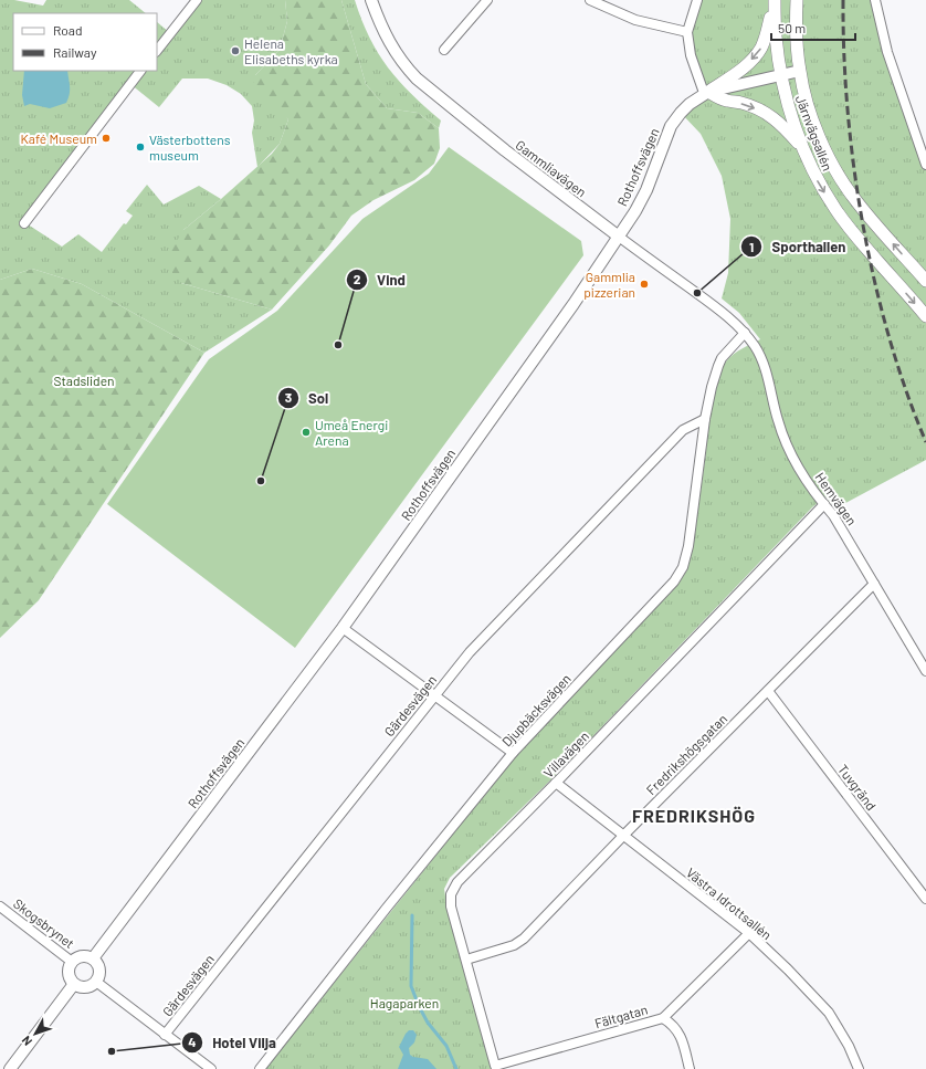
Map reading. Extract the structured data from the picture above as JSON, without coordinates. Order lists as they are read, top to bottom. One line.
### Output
{"streets":{"main road":["Järnvägsallén"],"street":["Rothoffsvägen","Gammliavägen","Hemvägen","Gärdesvägen","Djupbäcksvägen","Villavägen","Fredrikshögsgatan","Tuvgränd","Västra Idrottsallén","Skogsbrynet","Fältgatan"]},"crossings":[["Järnvägsallén","Rothoffsvägen"],["Rothoffsvägen","Gammliavägen"],["Rothoffsvägen","Skogsbrynet"],["Gammliavägen","Hemvägen"],["Gammliavägen","Djupbäcksvägen"],["Hemvägen","Djupbäcksvägen"],["Hemvägen","Villavägen"],["Hemvägen","Fredrikshögsgatan"],["Gärdesvägen","Djupbäcksvägen"],["Villavägen","Fredrikshögsgatan"],["Villavägen","Västra Idrottsallén"],["Villavägen","Fältgatan"],["Fredrikshögsgatan","Tuvgränd"],["Fredrikshögsgatan","Västra Idrottsallén"],["Västra Idrottsallén","Fältgatan"]],"districts":["FREDRIKSHÖG"],"parks":["Stadsliden","Hagaparken"],"places":["Helena Elisabeths kyrka","Kafé Museum","Västerbottens museum","Gammlia pizzerian","Sporthallen","Vind","Umeå Energi Arena","Sol","Hotel Vilja"],"legend":["Road","Railway"],"scale_bar":"50 m","north":"bottom left"}
